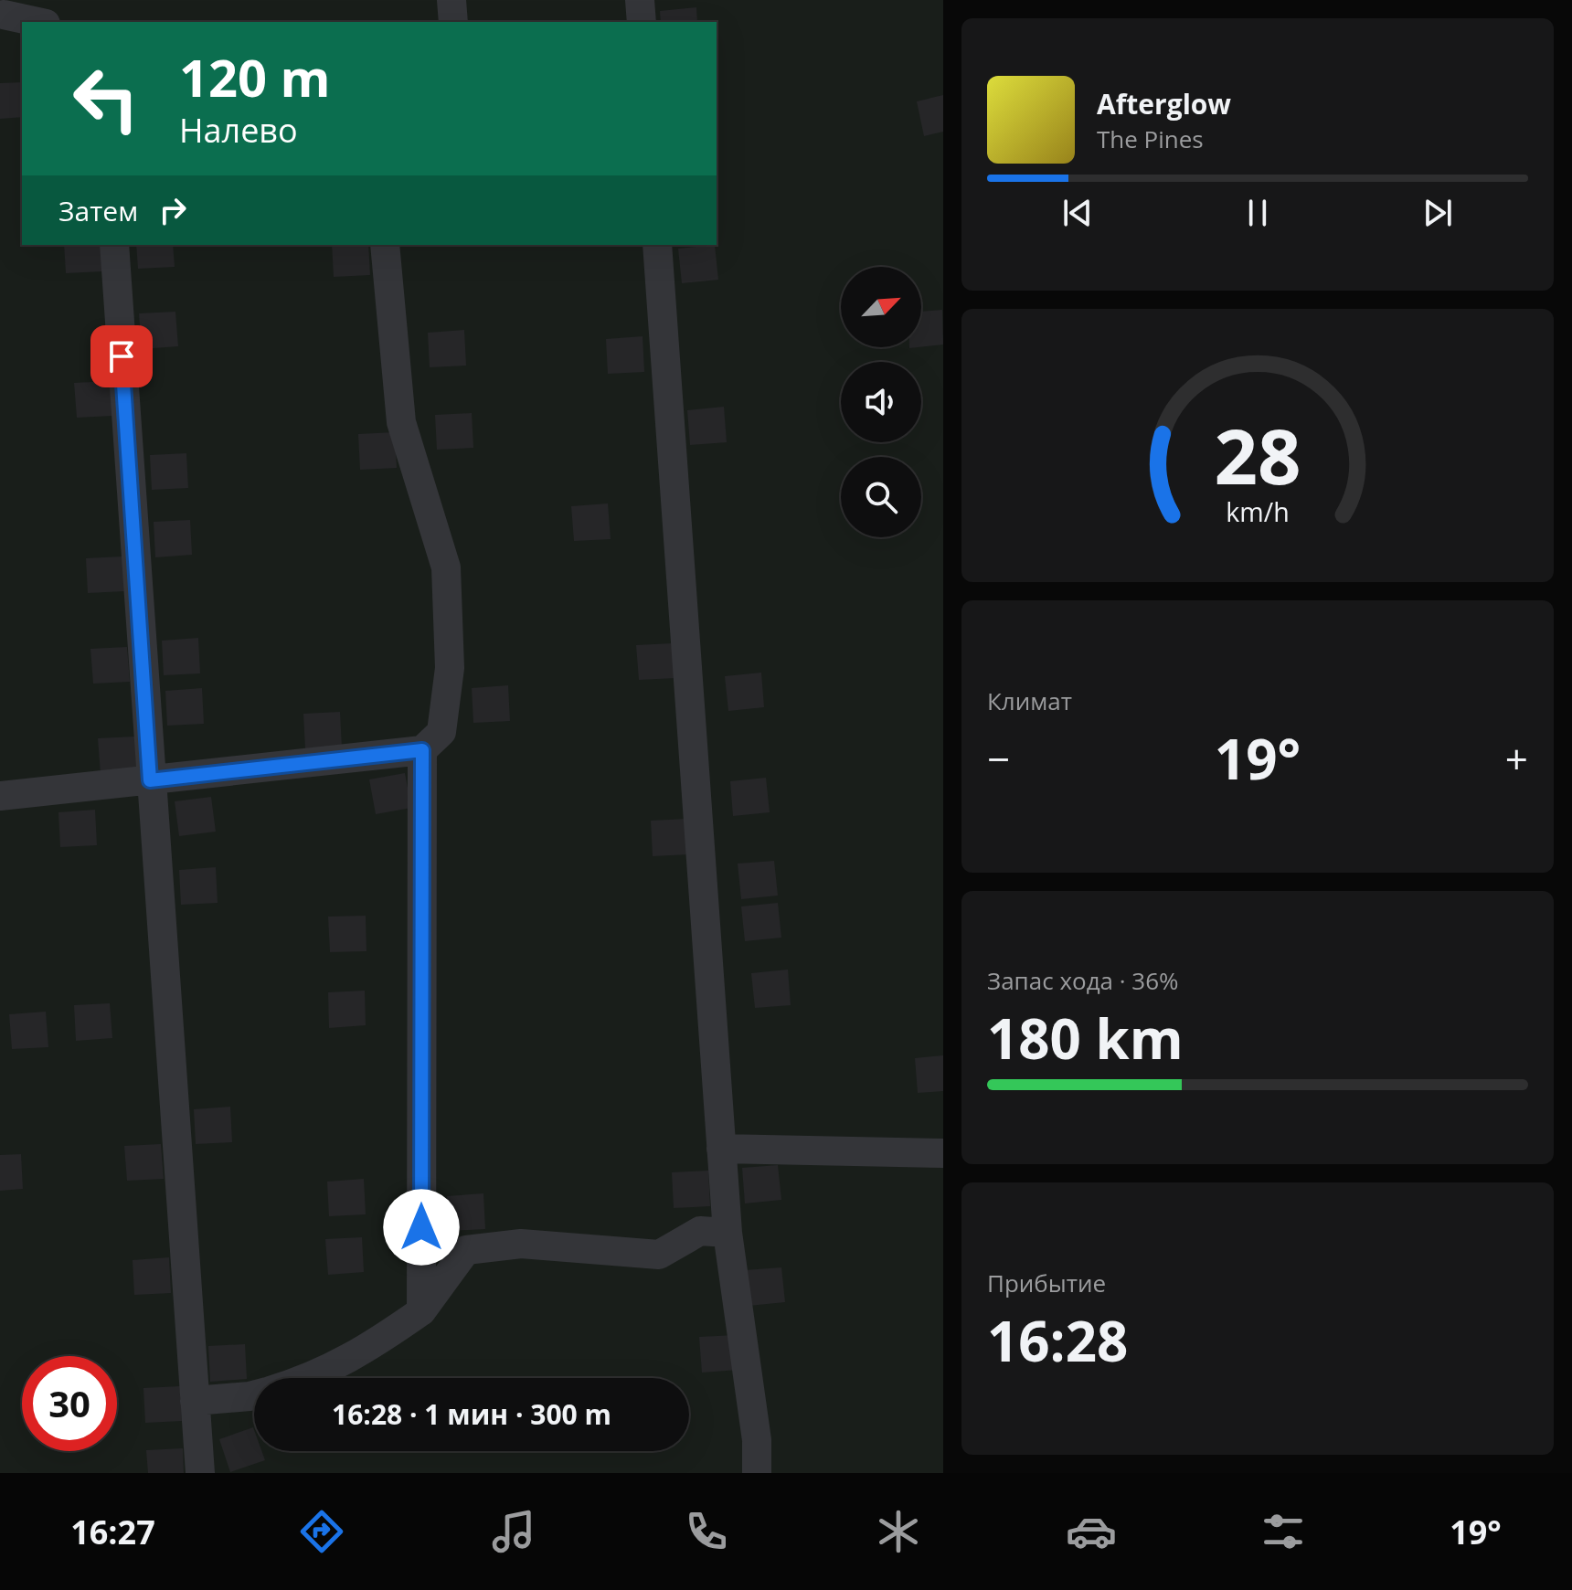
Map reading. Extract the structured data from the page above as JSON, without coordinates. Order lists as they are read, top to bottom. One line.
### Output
{"north":"top right","page":{"turn":["120 m","Налево"],"song":["Afterglow","The Pines"],"then":"Затем","tile":["Климат",["Запас хода · 36%","180 km"],["Прибытие","16:28"]],"heat":["−","19°","+"],"limit":"30","trip":"16:28 · 1 мин · 300 m","tabs":["16:27","19°"],"gauge":["28","km/h"]}}
